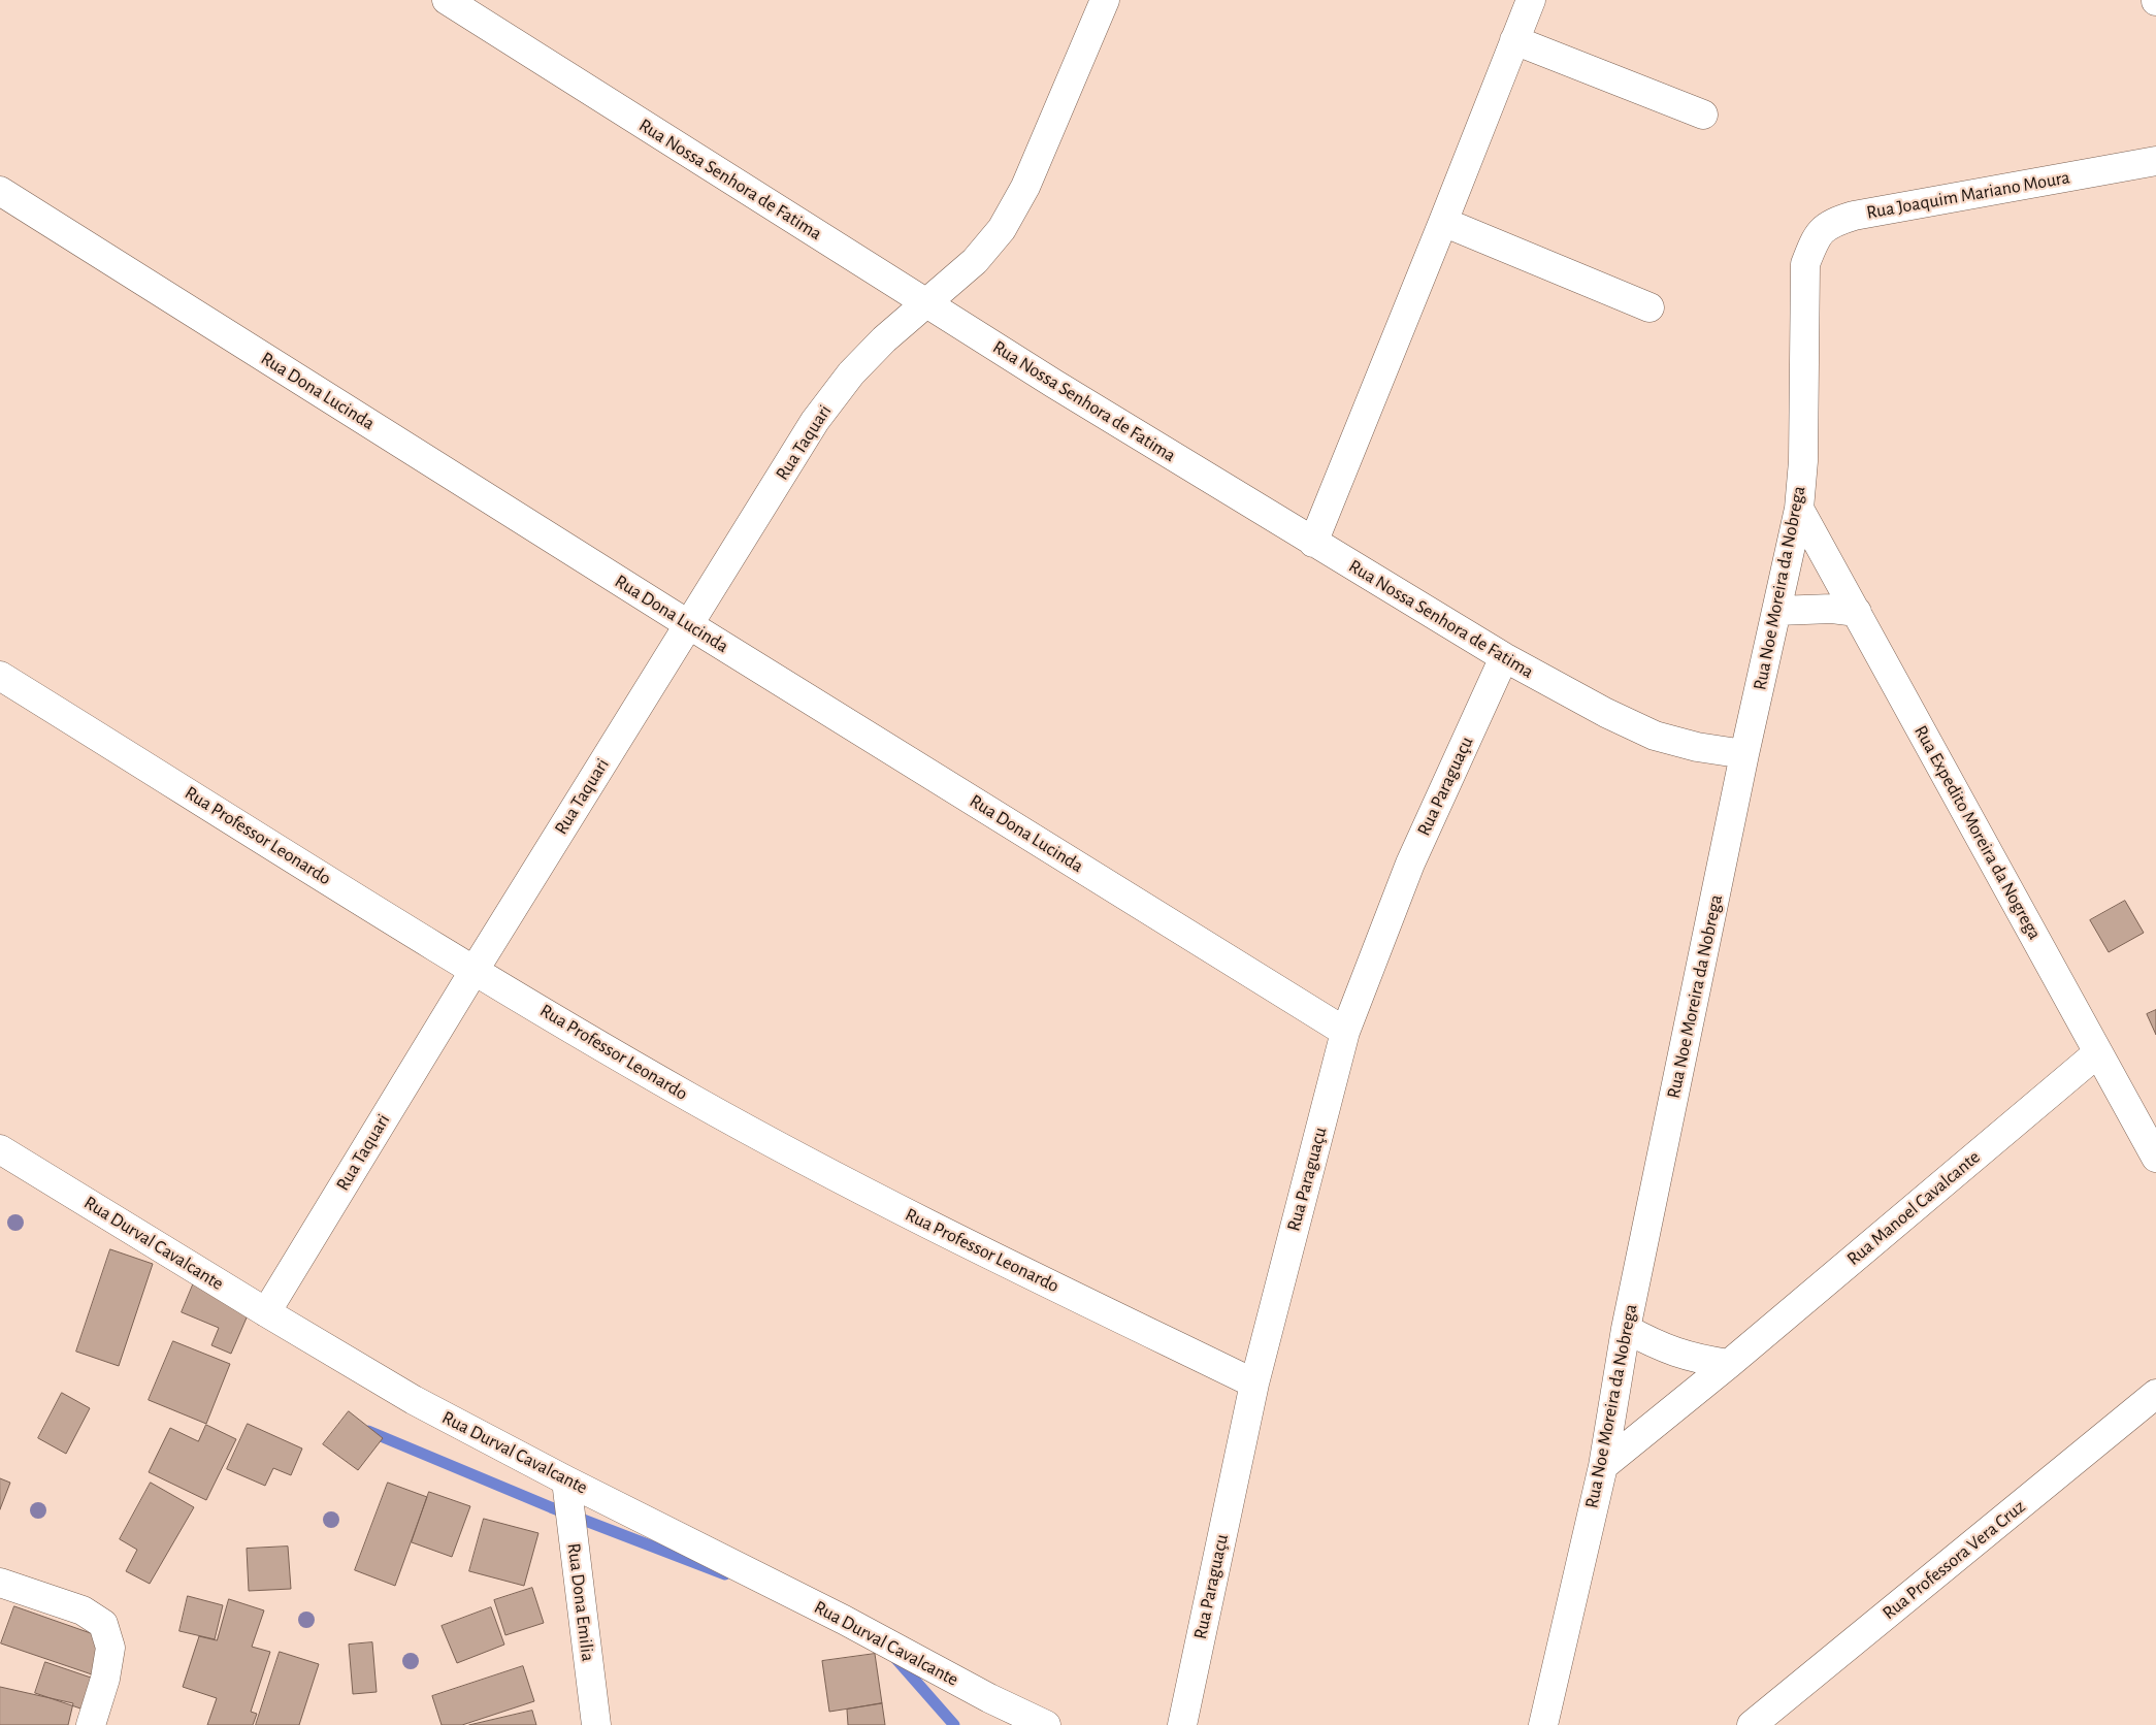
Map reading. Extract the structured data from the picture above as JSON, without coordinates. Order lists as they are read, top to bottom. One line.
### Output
{"streets":{"street":["Rua Nossa Senhora de Fatima","Rua Joaquim Mariano Moura","Rua Dona Lucinda","Rua Taquari","Rua Noe Moreira da Nobrega","Rua Paraguaçu","Rua Expedito Moreira da Nogrega","Rua Professor Leonardo","Rua Manoel Cavalcante","Rua Durval Cavalcante","Rua Professora Vera Cruz","Rua Dona Emilia"]},"crossings":[["Rua Nossa Senhora de Fatima","Rua Taquari"],["Rua Nossa Senhora de Fatima","Rua Noe Moreira da Nobrega"],["Rua Nossa Senhora de Fatima","Rua Paraguaçu"],["Rua Joaquim Mariano Moura","Rua Noe Moreira da Nobrega"],["Rua Dona Lucinda","Rua Taquari"],["Rua Dona Lucinda","Rua Paraguaçu"],["Rua Taquari","Rua Professor Leonardo"],["Rua Taquari","Rua Durval Cavalcante"],["Rua Noe Moreira da Nobrega","Rua Expedito Moreira da Nogrega"],["Rua Noe Moreira da Nobrega","Rua Manoel Cavalcante"],["Rua Paraguaçu","Rua Professor Leonardo"],["Rua Expedito Moreira da Nogrega","Rua Manoel Cavalcante"],["Rua Durval Cavalcante","Rua Dona Emilia"]]}
